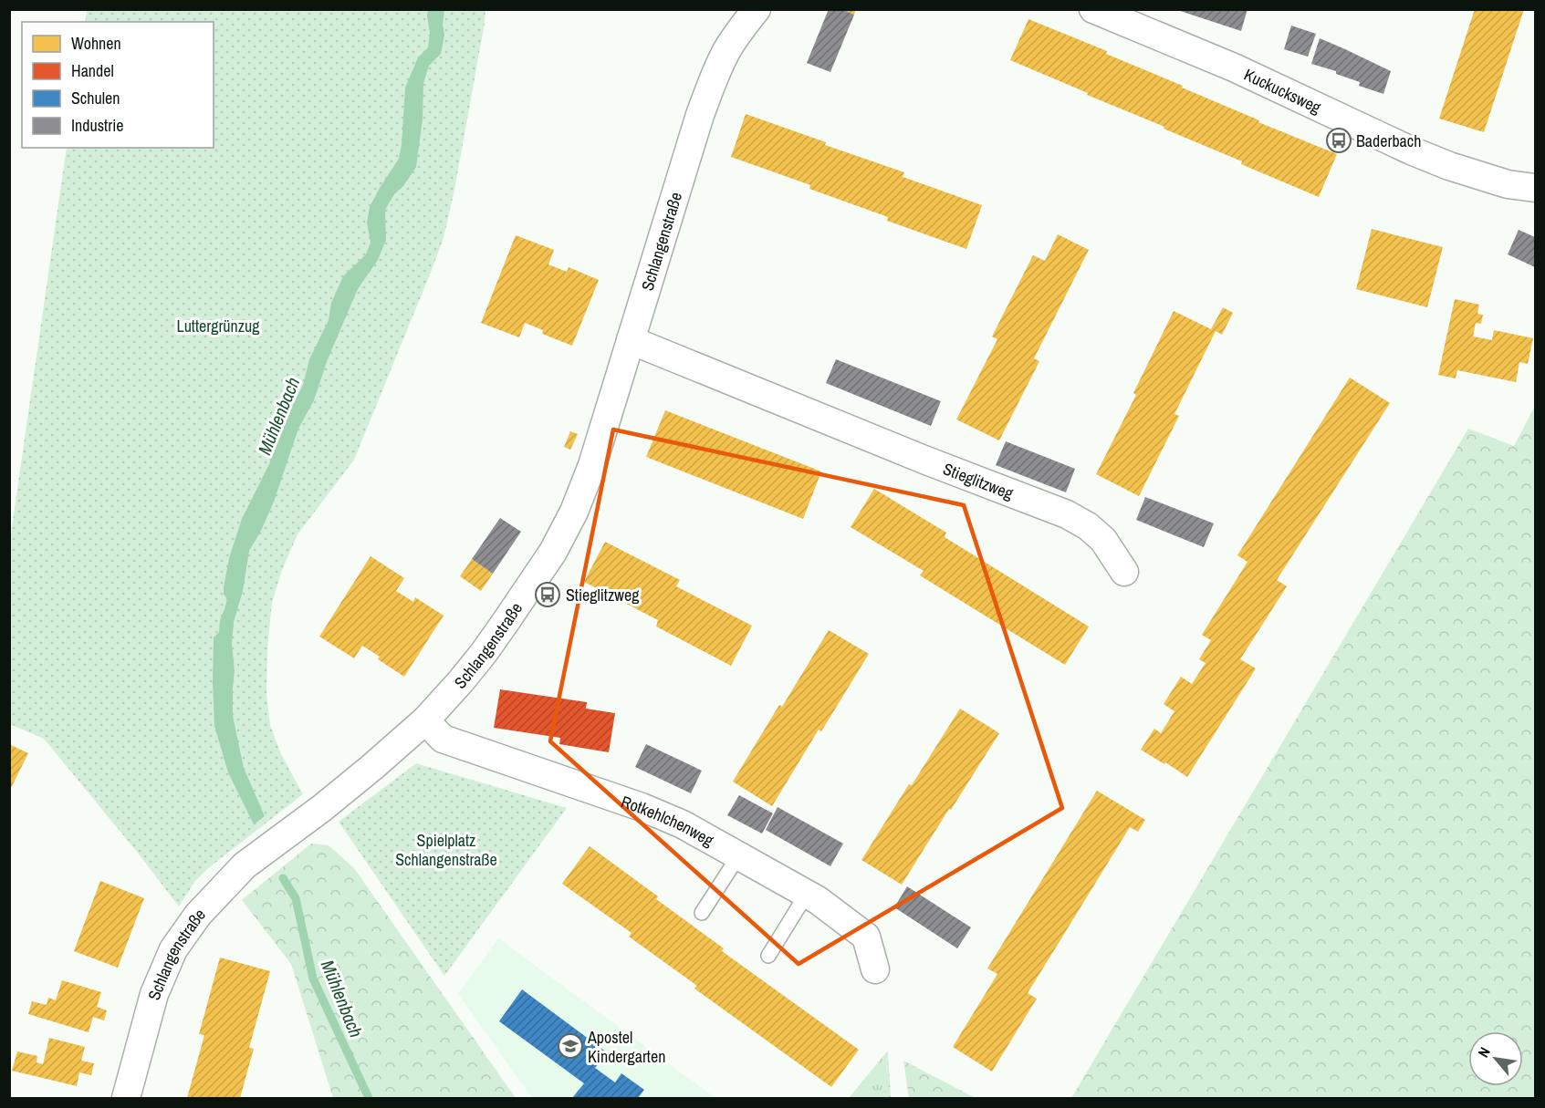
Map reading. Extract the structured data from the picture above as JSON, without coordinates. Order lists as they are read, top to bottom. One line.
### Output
{"streets":{"street":["Kuckucksweg","Schlangenstraße","Stieglitzweg","Rotkehlchenweg"]},"crossings":[["Schlangenstraße","Stieglitzweg"],["Schlangenstraße","Rotkehlchenweg"]],"water":["Mühlenbach"],"parks":["Luttergrünzug","Spielplatz Schlangenstraße"],"places":{"bus stop":["Baderbach","Stieglitzweg"],"school or university":["Apostel Kindergarten"]},"legend":["Wohnen","Handel","Schulen","Industrie"],"north":"top left"}
